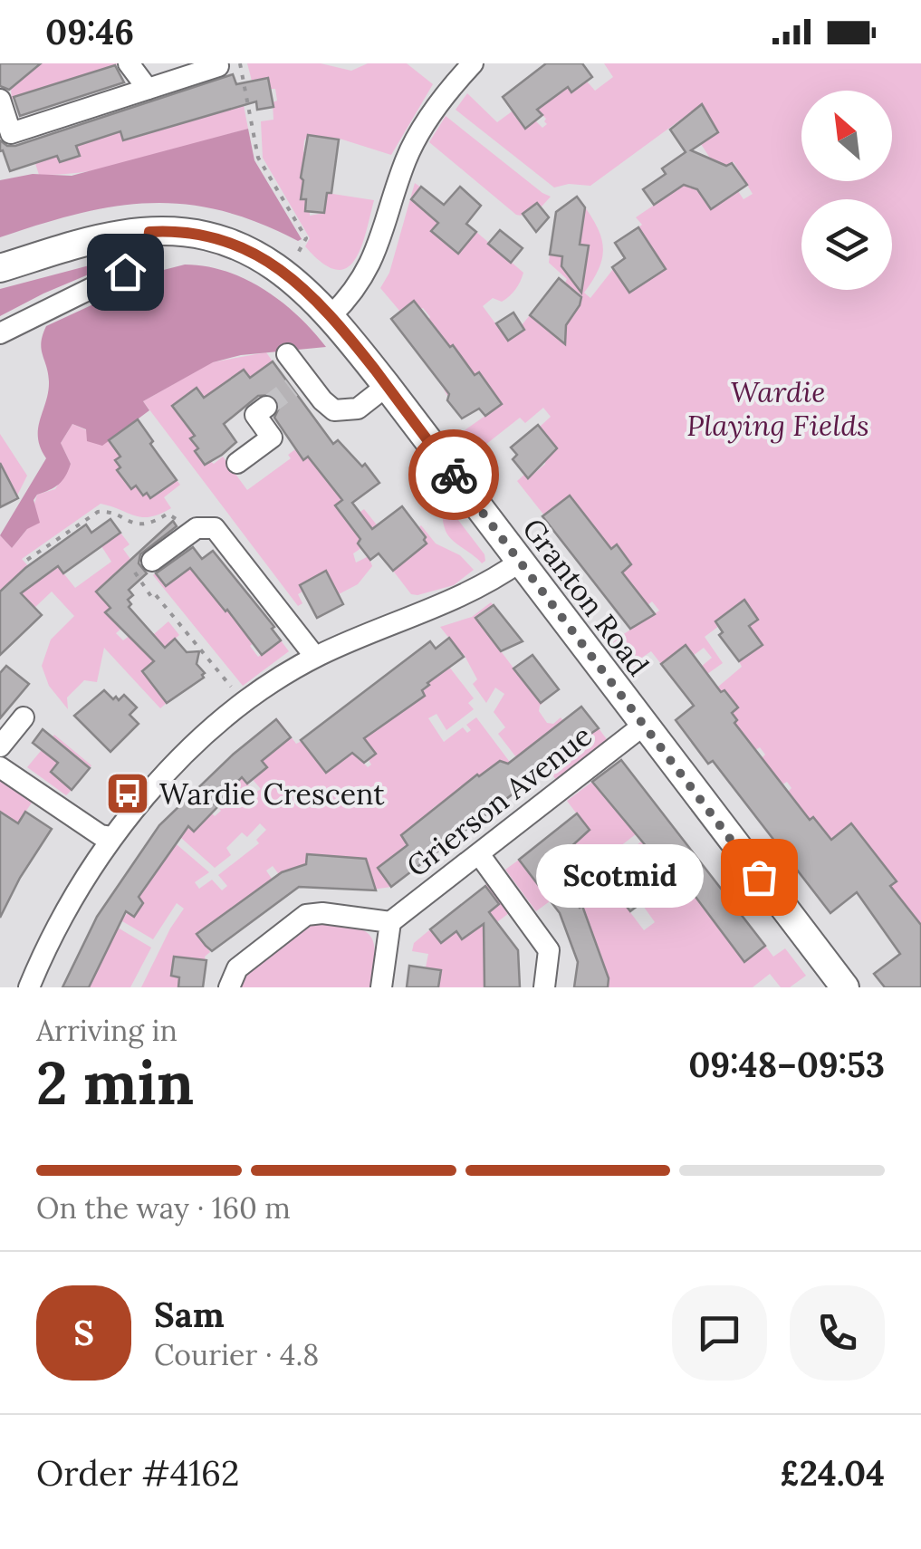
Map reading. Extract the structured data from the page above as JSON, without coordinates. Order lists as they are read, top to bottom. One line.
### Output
{"streets":{"main road":["Granton Road"],"street":["Grierson Avenue"]},"crossings":[["Granton Road","Grierson Avenue"]],"parks":["Wardie Playing Fields"],"places":{"bus stop":["Wardie Crescent"],"other":["Scotmid"]},"north":"top left","page":{"status":"09:46","bubble":"Scotmid","heading":["2 min","Arriving in","09:48–09:53"],"panel":["Sam","Courier · 4.8","Order #4162","£24.04"],"bar":"On the way · 160 m","round":"S"}}
